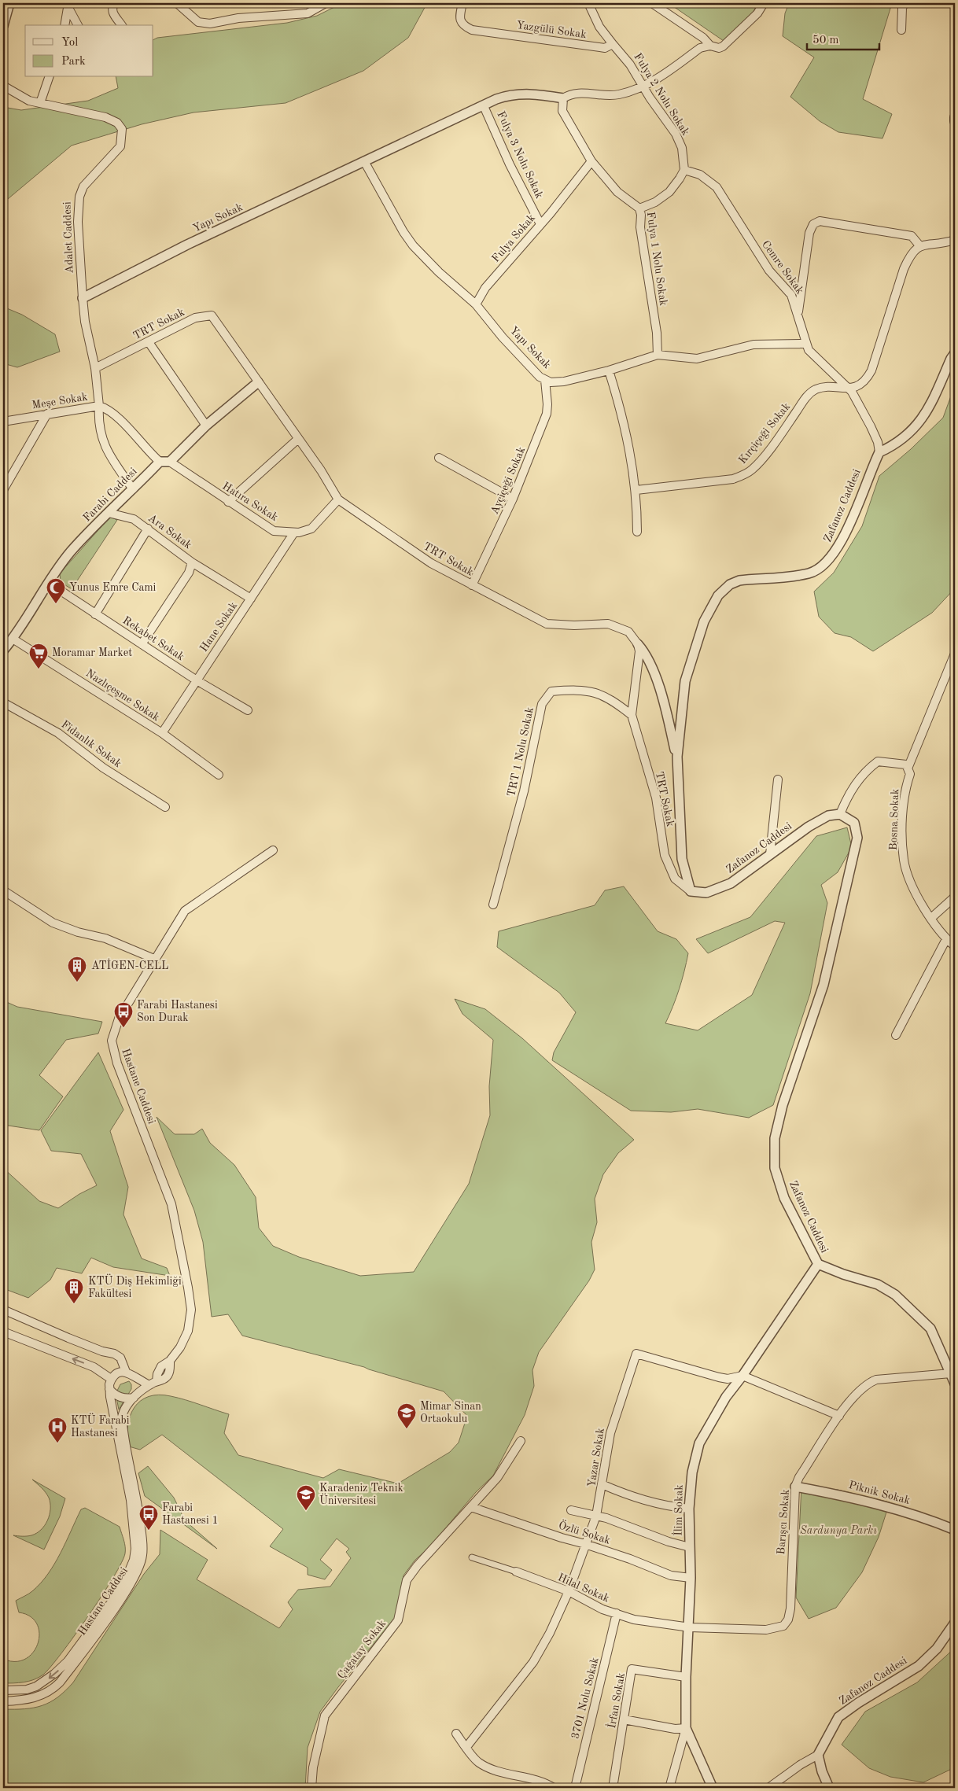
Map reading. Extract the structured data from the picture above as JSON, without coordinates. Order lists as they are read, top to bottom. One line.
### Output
{"streets":{"street":["Yazgülü Sokak","Fulya 2 Nolu Sokak","Fulya 3 Nolu Sokak","Yapı Sokak","Adalet Caddesi","Fulya Sokak","Fulya 1 Nolu Sokak","Cemre Sokak","TRT Sokak","Meşe Sokak","Kırçiçeği Sokak","Ayçiçeği Sokak","Farabi Caddesi","Hatıra Sokak","Zafanoz Caddesi","Ara Sokak","Hane Sokak","Rekabet Sokak","Nazlıçeşme Sokak","Fidanlık Sokak","TRT 1 Nolu Sokak","Bosna Sokak","Hastane Caddesi","Yazar Sokak","Piknik Sokak","İlim Sokak","Barışcı Sokak","Özlü Sokak","Hilal Sokak","Çağatay Sokak","3701 Nolu Sokak","İrfan Sokak"]},"crossings":[["Yazgülü Sokak","Fulya 2 Nolu Sokak"],["Fulya 2 Nolu Sokak","Cemre Sokak"],["Fulya 3 Nolu Sokak","Yapı Sokak"],["Fulya 3 Nolu Sokak","Fulya Sokak"],["Yapı Sokak","Adalet Caddesi"],["Yapı Sokak","Fulya Sokak"],["Yapı Sokak","Fulya 1 Nolu Sokak"],["Yapı Sokak","Cemre Sokak"],["Yapı Sokak","Ayçiçeği Sokak"],["Adalet Caddesi","TRT Sokak"],["Adalet Caddesi","Meşe Sokak"],["Fulya Sokak","Fulya 1 Nolu Sokak"],["Cemre Sokak","Kırçiçeği Sokak"],["Cemre Sokak","Zafanoz Caddesi"],["TRT Sokak","Ayçiçeği Sokak"],["TRT Sokak","Hatıra Sokak"],["TRT Sokak","Zafanoz Caddesi"],["TRT Sokak","TRT 1 Nolu Sokak"],["Meşe Sokak","Farabi Caddesi"],["Farabi Caddesi","Ara Sokak"],["Farabi Caddesi","Rekabet Sokak"],["Farabi Caddesi","Nazlıçeşme Sokak"],["Hatıra Sokak","Hane Sokak"],["Zafanoz Caddesi","İlim Sokak"],["Zafanoz Caddesi","Barışcı Sokak"],["Ara Sokak","Rekabet Sokak"],["Hane Sokak","Rekabet Sokak"],["Hane Sokak","Nazlıçeşme Sokak"],["Yazar Sokak","İlim Sokak"],["Yazar Sokak","Barışcı Sokak"],["Yazar Sokak","Özlü Sokak"],["Yazar Sokak","Hilal Sokak"],["Piknik Sokak","Barışcı Sokak"],["İlim Sokak","Barışcı Sokak"],["İlim Sokak","Özlü Sokak"],["İlim Sokak","Hilal Sokak"],["İlim Sokak","İrfan Sokak"],["Barışcı Sokak","Hilal Sokak"],["Özlü Sokak","Çağatay Sokak"],["Hilal Sokak","3701 Nolu Sokak"]],"parks":["Sardunya Parkı"],"places":{"mosque":["Yunus Emre Cami"],"supermarket":["Moramar Market"],"building":["ATİGEN-CELL","KTÜ Diş Hekimliği Fakültesi"],"bus stop":["Farabi Hastanesi Son Durak","Farabi Hastanesi 1"],"school or university":["Mimar Sinan Ortaokulu","Karadeniz Teknik Üniversitesi"],"hospital":["KTÜ Farabi Hastanesi"]},"legend":["Yol","Park"],"scale_bar":"50 m"}
